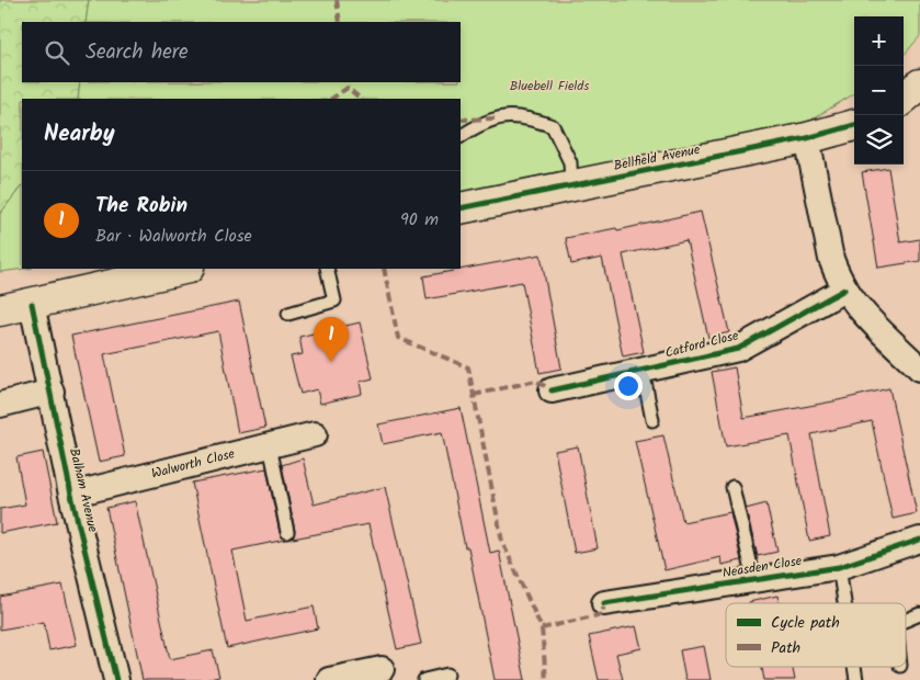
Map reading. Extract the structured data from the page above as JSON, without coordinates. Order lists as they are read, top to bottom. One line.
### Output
{"streets":{"street":["Bellfield Avenue","Catford Close","Walworth Close","Balham Avenue","Neasden Close"]},"crossings":[["Walworth Close","Balham Avenue"]],"parks":["Bluebell Fields"],"legend":["Cycle path","Path"],"page":{"map_buttons":["+","−"],"search":"Search here","heading":"Nearby","list":[{"mark":"1","name":"The Robin","note":"Bar · Walworth Close","value":"90 m"}],"pins":"1"}}
